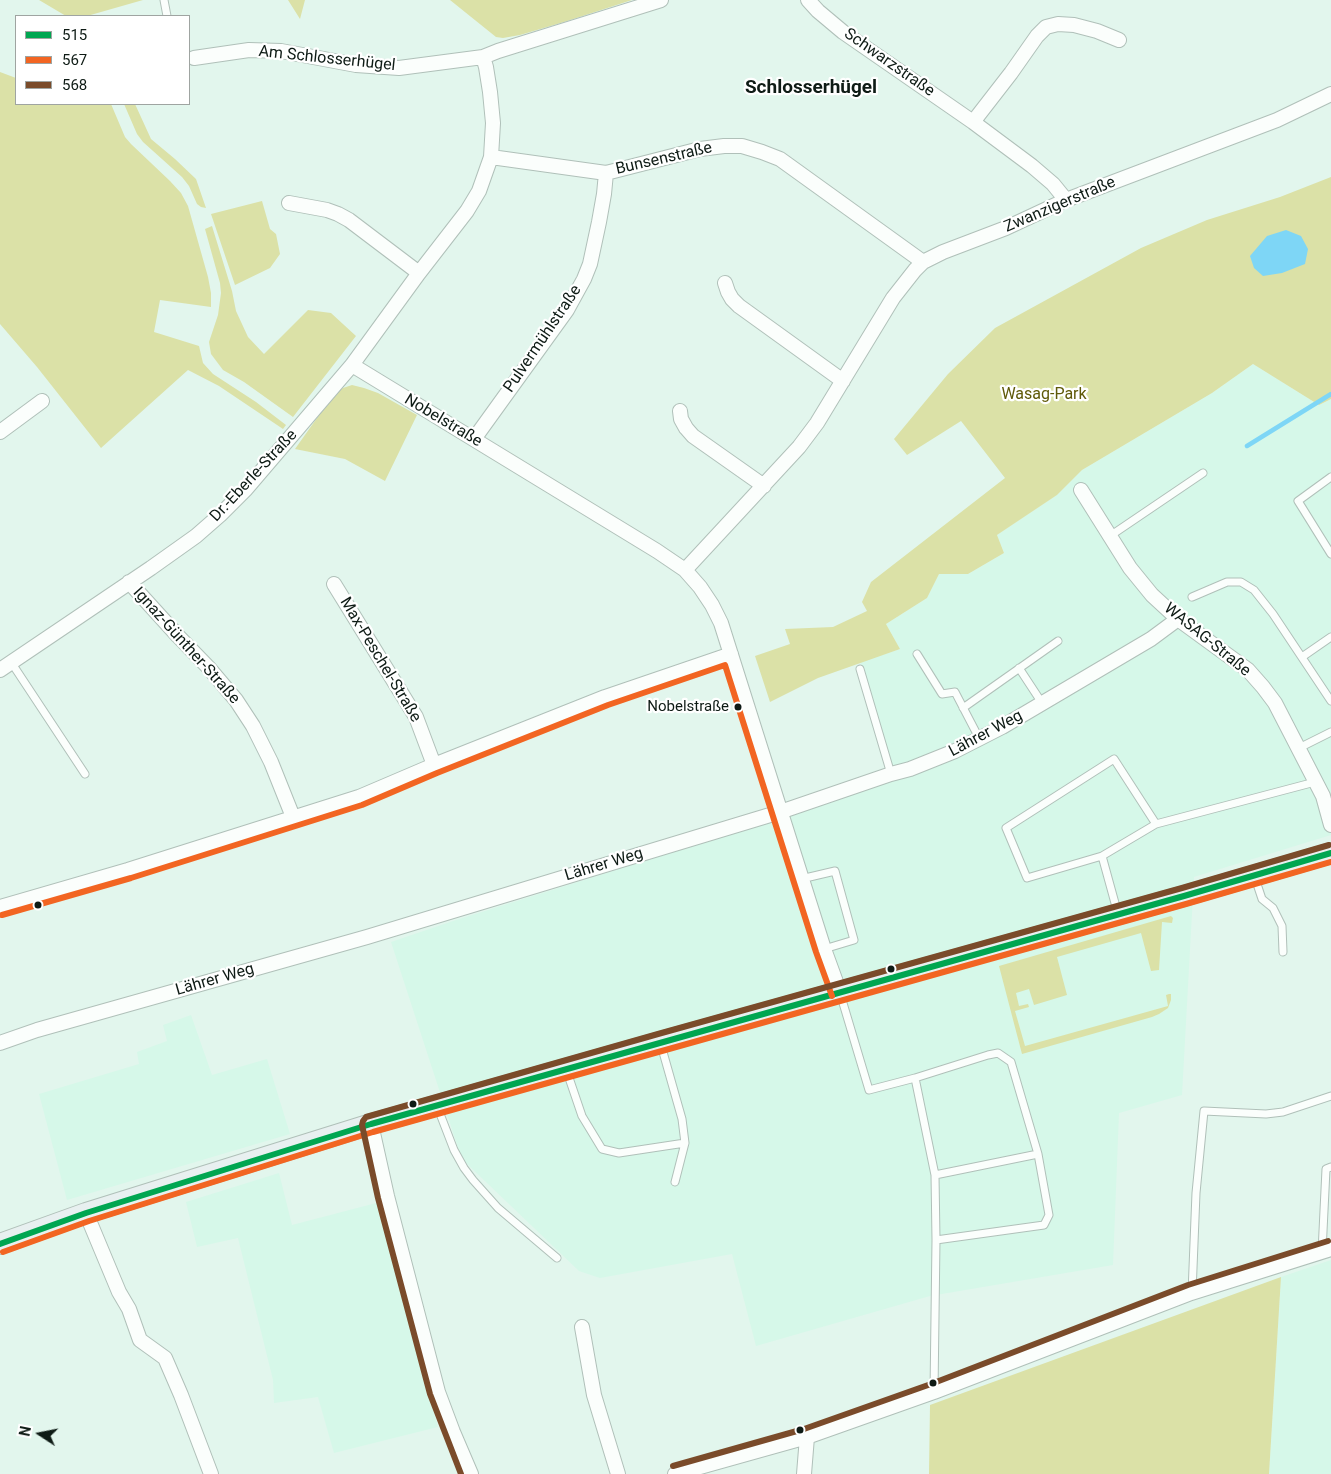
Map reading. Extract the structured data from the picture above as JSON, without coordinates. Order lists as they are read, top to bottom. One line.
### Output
{"streets":{"street":["Am Schlosserhügel","Schwarzstraße","Bunsenstraße","Zwanzigerstraße","Pulvermühlstraße","Nobelstraße","Dr.-Eberle-Straße","WASAG-Straße","Ignaz-Günther-Straße","Max-Peschel-Straße","Lährer Weg"]},"crossings":[["Am Schlosserhügel","Dr.-Eberle-Straße"],["Schwarzstraße","Zwanzigerstraße"],["Bunsenstraße","Zwanzigerstraße"],["Bunsenstraße","Pulvermühlstraße"],["Bunsenstraße","Dr.-Eberle-Straße"],["Zwanzigerstraße","Nobelstraße"],["Pulvermühlstraße","Nobelstraße"],["Nobelstraße","Dr.-Eberle-Straße"],["Nobelstraße","Lährer Weg"],["Dr.-Eberle-Straße","Ignaz-Günther-Straße"],["WASAG-Straße","Lährer Weg"]],"districts":["Schlosserhügel"],"parks":["Wasag-Park"],"places":["Nobelstraße"],"lines":["transit line 567","transit line 568","transit line 515"],"legend":["515","567","568"],"north":"left"}
